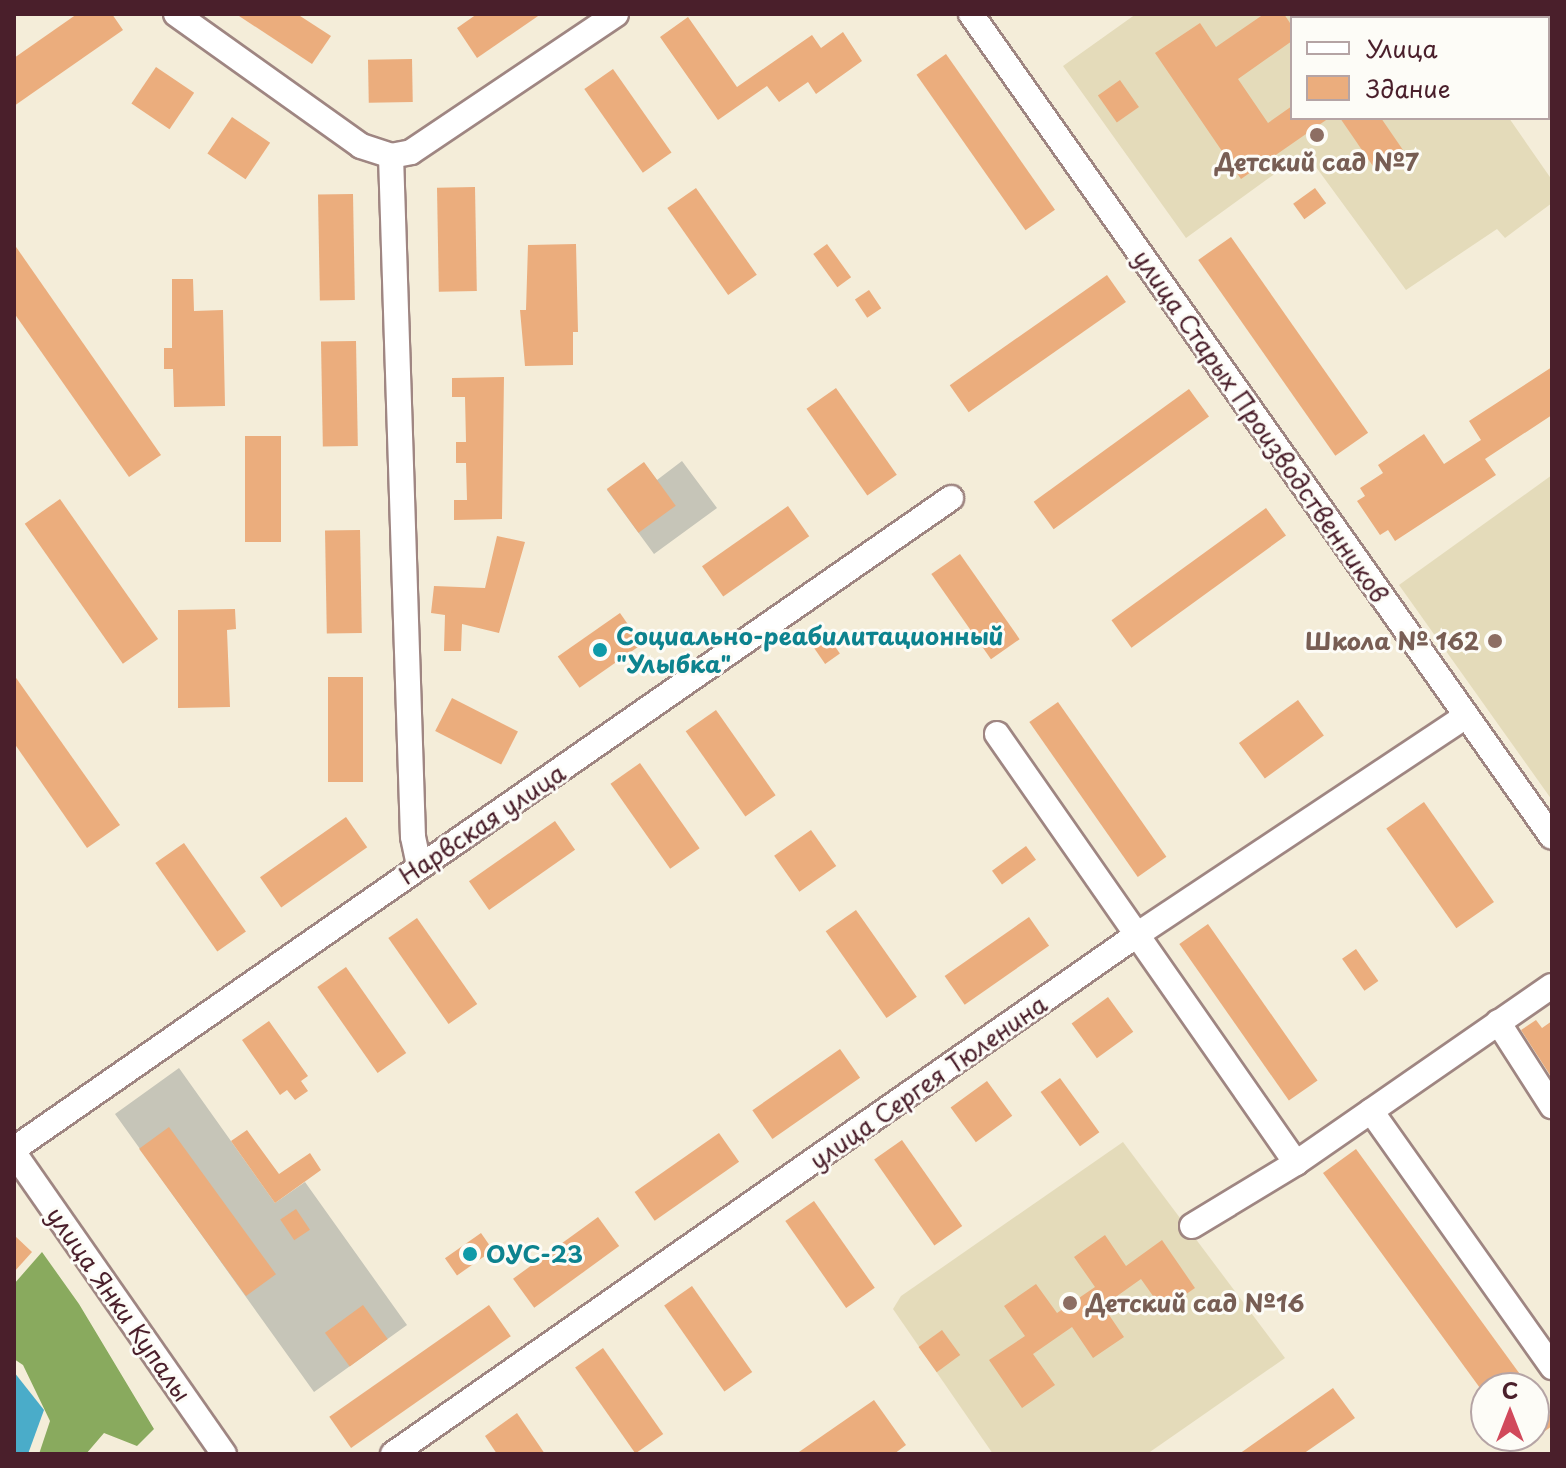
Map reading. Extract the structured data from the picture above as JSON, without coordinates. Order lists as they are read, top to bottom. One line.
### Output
{"streets":{"street":["улица Старых Производственников","Нарвская улица","улица Сергея Тюленина","улица Янки Купалы"]},"crossings":[["улица Старых Производственников","улица Сергея Тюленина"],["Нарвская улица","улица Янки Купалы"]],"places":["Детский сад №7","Школа № 162","Социально-реабилитационный \"Улыбка\"","ОУС-23","Детский сад №16"],"legend":["Улица","Здание"],"north":"top"}
